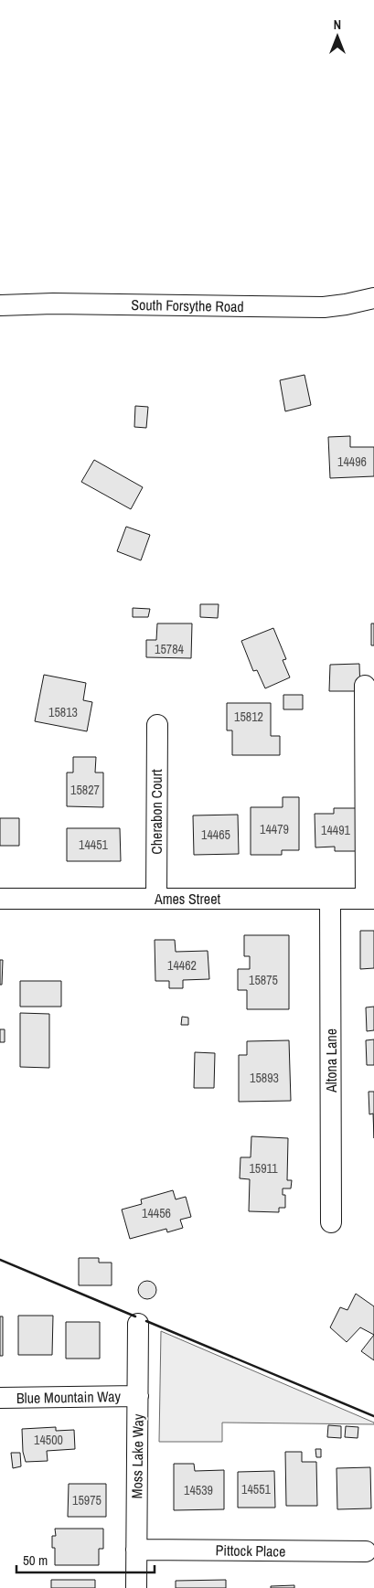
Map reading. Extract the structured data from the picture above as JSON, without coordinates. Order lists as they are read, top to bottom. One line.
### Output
{"streets":{"street":["South Forsythe Road","Cherabon Court","Ames Street","Altona Lane","Blue Mountain Way","Moss Lake Way","Pittock Place"]},"crossings":[["Cherabon Court","Ames Street"],["Ames Street","Altona Lane"],["Blue Mountain Way","Moss Lake Way"],["Moss Lake Way","Pittock Place"]],"house_numbers":["14496","15784","15813","15812","15827","14479","14491","14465","14451","14462","15875","15893","15911","14456","14500","14551","14539","15975"],"scale_bar":"50 m","north":"top"}
